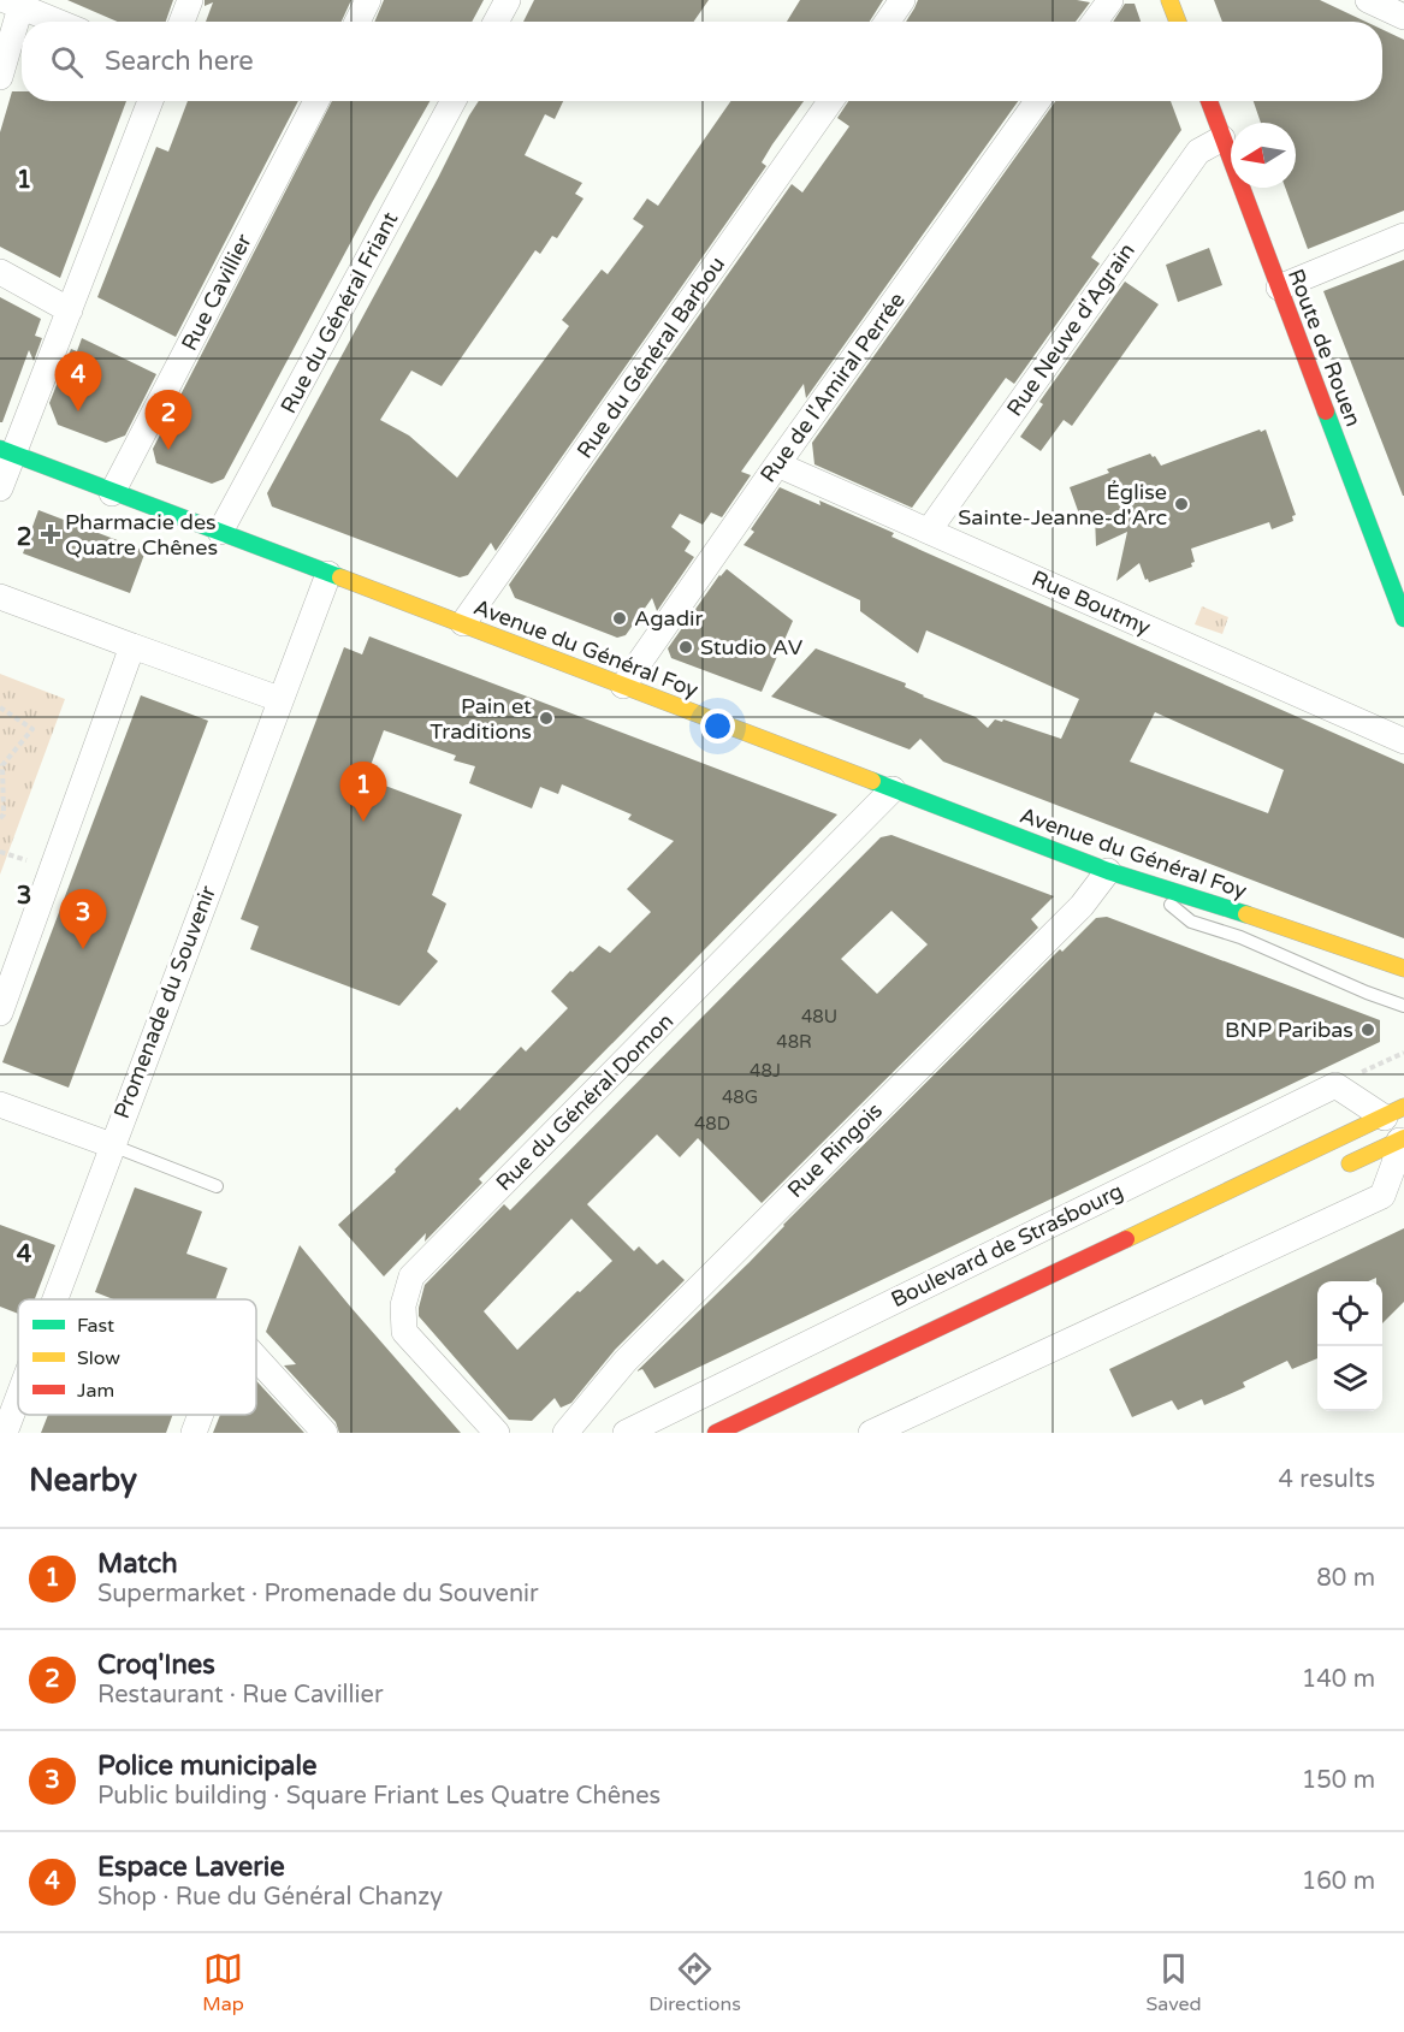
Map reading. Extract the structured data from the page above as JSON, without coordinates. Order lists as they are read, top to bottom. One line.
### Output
{"streets":{"main road":["Route de Rouen","Avenue du Général Foy","Boulevard de Strasbourg"],"street":["Rue Cavillier","Rue du Général Friant","Rue Neuve d'Agrain","Rue du Général Barbou","Rue de l'Amiral Perrée","Rue Boutmy","Promenade du Souvenir","Rue du Général Domon","Rue Ringois"]},"crossings":[["Rue Cavillier","Avenue du Général Foy"],["Rue du Général Friant","Avenue du Général Foy"],["Rue Neuve d'Agrain","Route de Rouen"],["Rue Neuve d'Agrain","Rue Boutmy"],["Rue du Général Barbou","Avenue du Général Foy"],["Rue de l'Amiral Perrée","Rue Boutmy"],["Rue de l'Amiral Perrée","Avenue du Général Foy"],["Avenue du Général Foy","Promenade du Souvenir"],["Avenue du Général Foy","Rue du Général Domon"],["Avenue du Général Foy","Rue Ringois"]],"places":{"other":["Église Sainte-Jeanne-d'Arc","Agadir","Studio AV","Pain et Traditions","BNP Paribas"],"health":["Pharmacie des Quatre Chênes"]},"house_numbers":["48U","48R","48J","48G","48D"],"legend":["Fast","Slow","Jam"],"north":"left","page":{"search":"Search here","pins":["4","2","1","3"],"heading":["Nearby","4 results"],"list":[{"mark":"1","name":"Match","note":"Supermarket · Promenade du Souvenir","value":"80 m"},{"mark":"2","name":"Croq'Ines","note":"Restaurant · Rue Cavillier","value":"140 m"},{"mark":"3","name":"Police municipale","note":"Public building · Square Friant Les Quatre Chênes","value":"150 m"},{"mark":"4","name":"Espace Laverie","note":"Shop · Rue du Général Chanzy","value":"160 m"}],"nav":["Map","Directions","Saved"]},"grid":{"rows":["1","2","3","4"]}}
